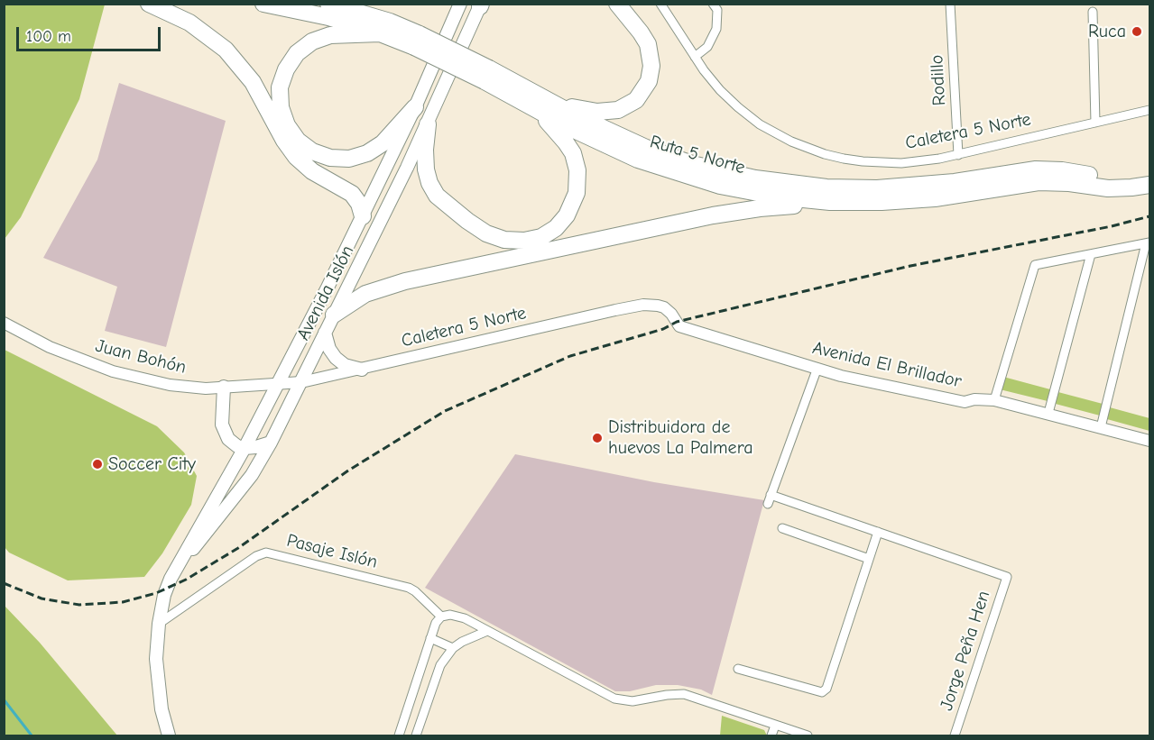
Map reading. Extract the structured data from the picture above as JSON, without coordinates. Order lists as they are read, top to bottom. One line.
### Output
{"streets":{"highway":["Ruta 5 Norte"],"main road":["Avenida Islón"],"street":["Rodillo","Caletera 5 Norte","Juan Bohón","Avenida El Brillador","Pasaje Islón","Jorge Peña Hen"]},"crossings":[["Rodillo","Caletera 5 Norte"],["Caletera 5 Norte","Avenida Islón"],["Caletera 5 Norte","Juan Bohón"],["Caletera 5 Norte","Avenida El Brillador"],["Avenida Islón","Juan Bohón"],["Avenida Islón","Pasaje Islón"]],"places":["Ruca","Distribuidora de huevos La Palmera","Soccer City"],"scale_bar":"100 m"}
